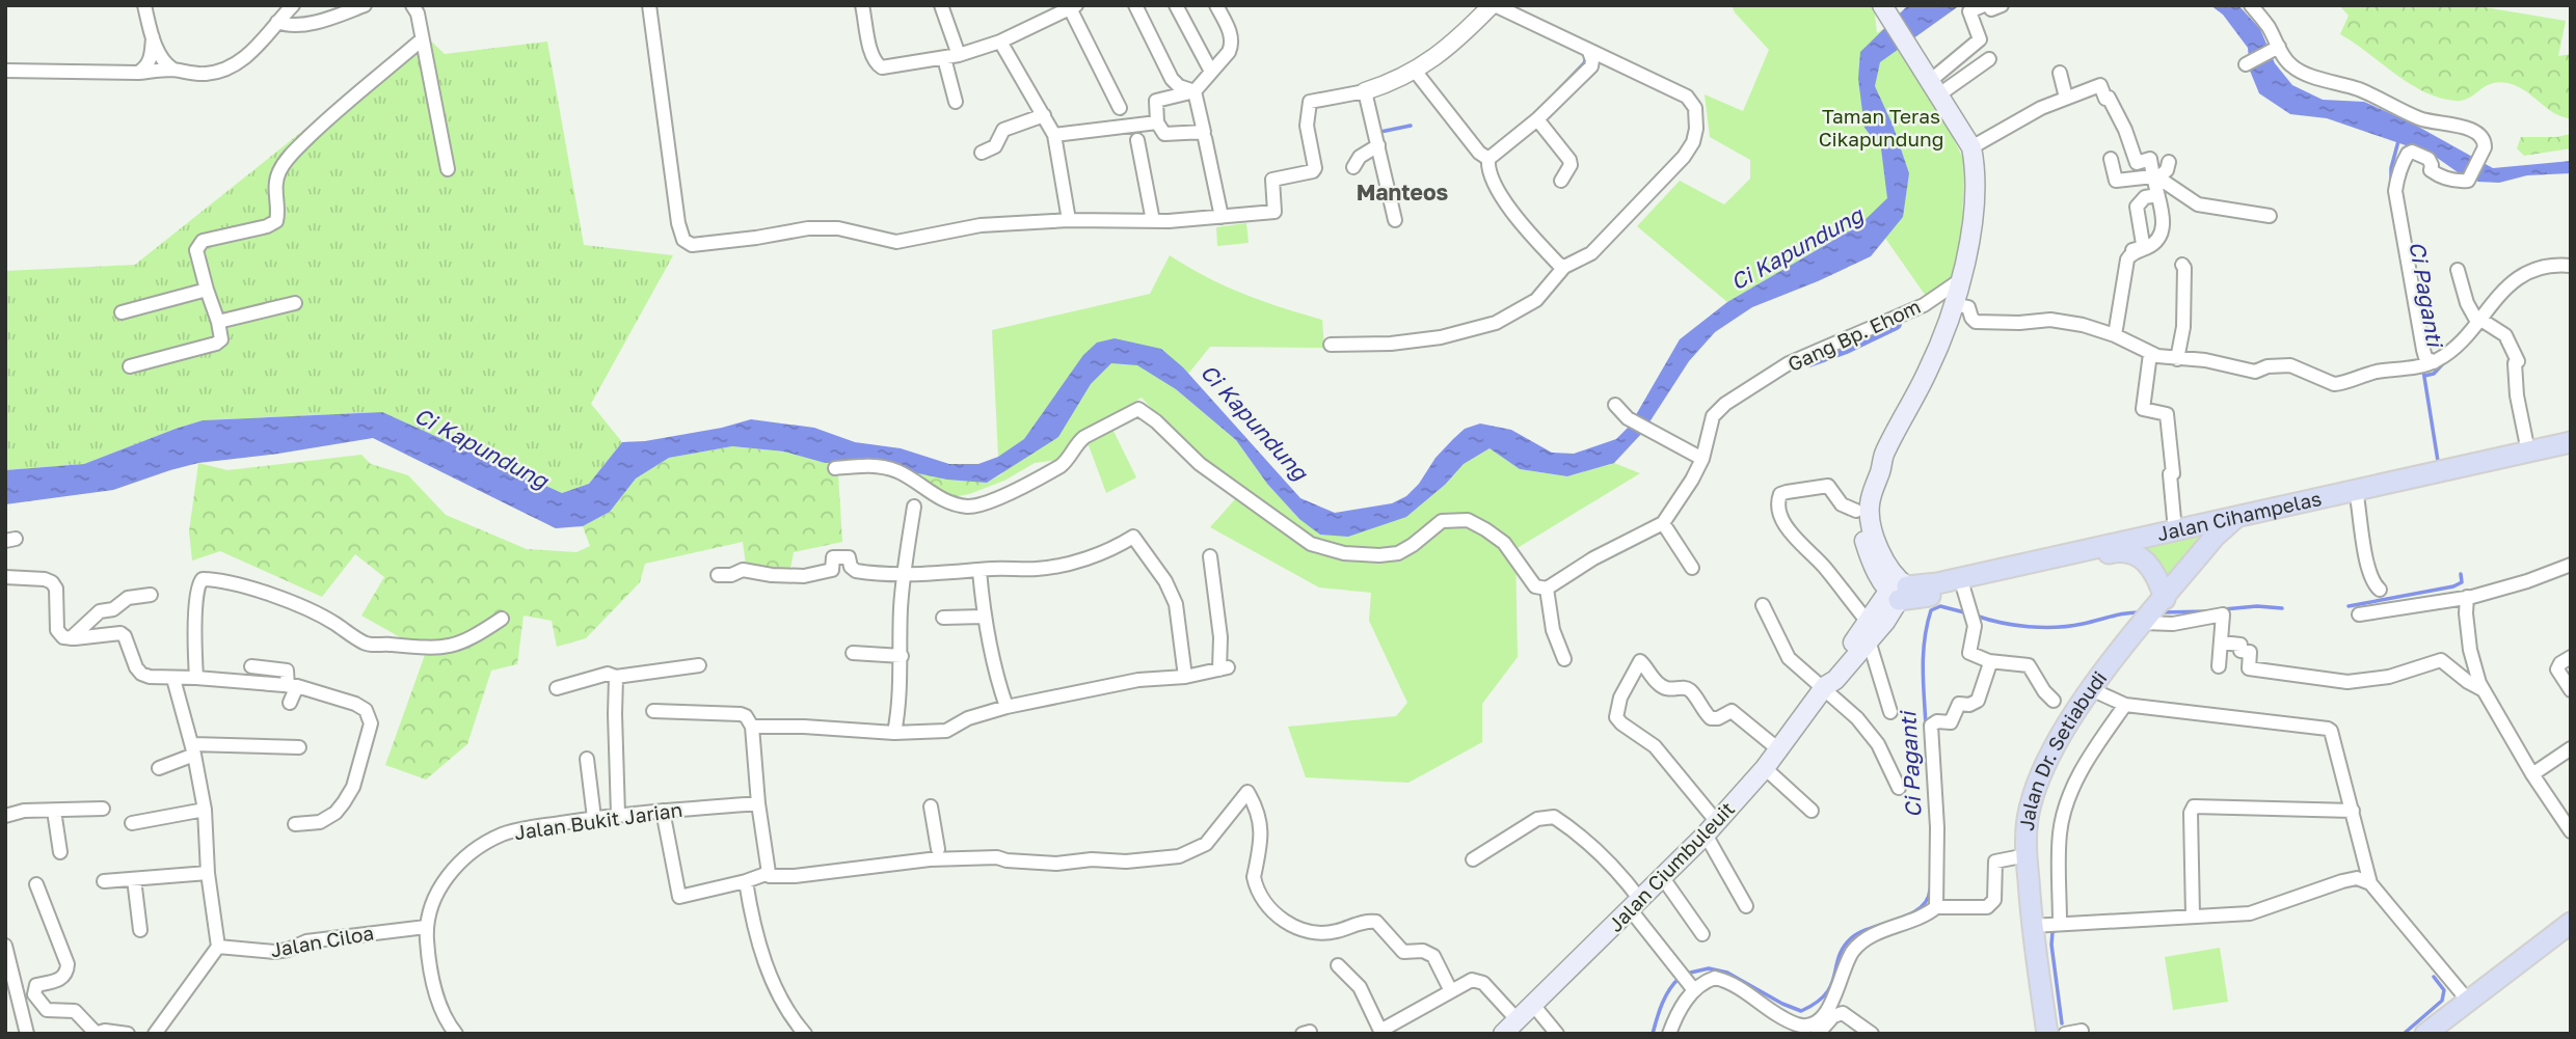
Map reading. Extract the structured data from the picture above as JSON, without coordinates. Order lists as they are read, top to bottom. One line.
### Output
{"streets":{"main road":["Jalan Cihampelas","Jalan Dr. Setiabudi","Jalan Ciumbuleuit"],"street":["Gang Bp. Ehom","Jalan Bukit Jarian","Jalan Ciloa"]},"crossings":[["Jalan Cihampelas","Jalan Dr. Setiabudi"],["Jalan Cihampelas","Jalan Ciumbuleuit"],["Jalan Bukit Jarian","Jalan Ciloa"]],"districts":["Manteos"],"water":["Ci Kapundung","Ci Paganti"],"parks":["Taman Teras Cikapundung"]}
